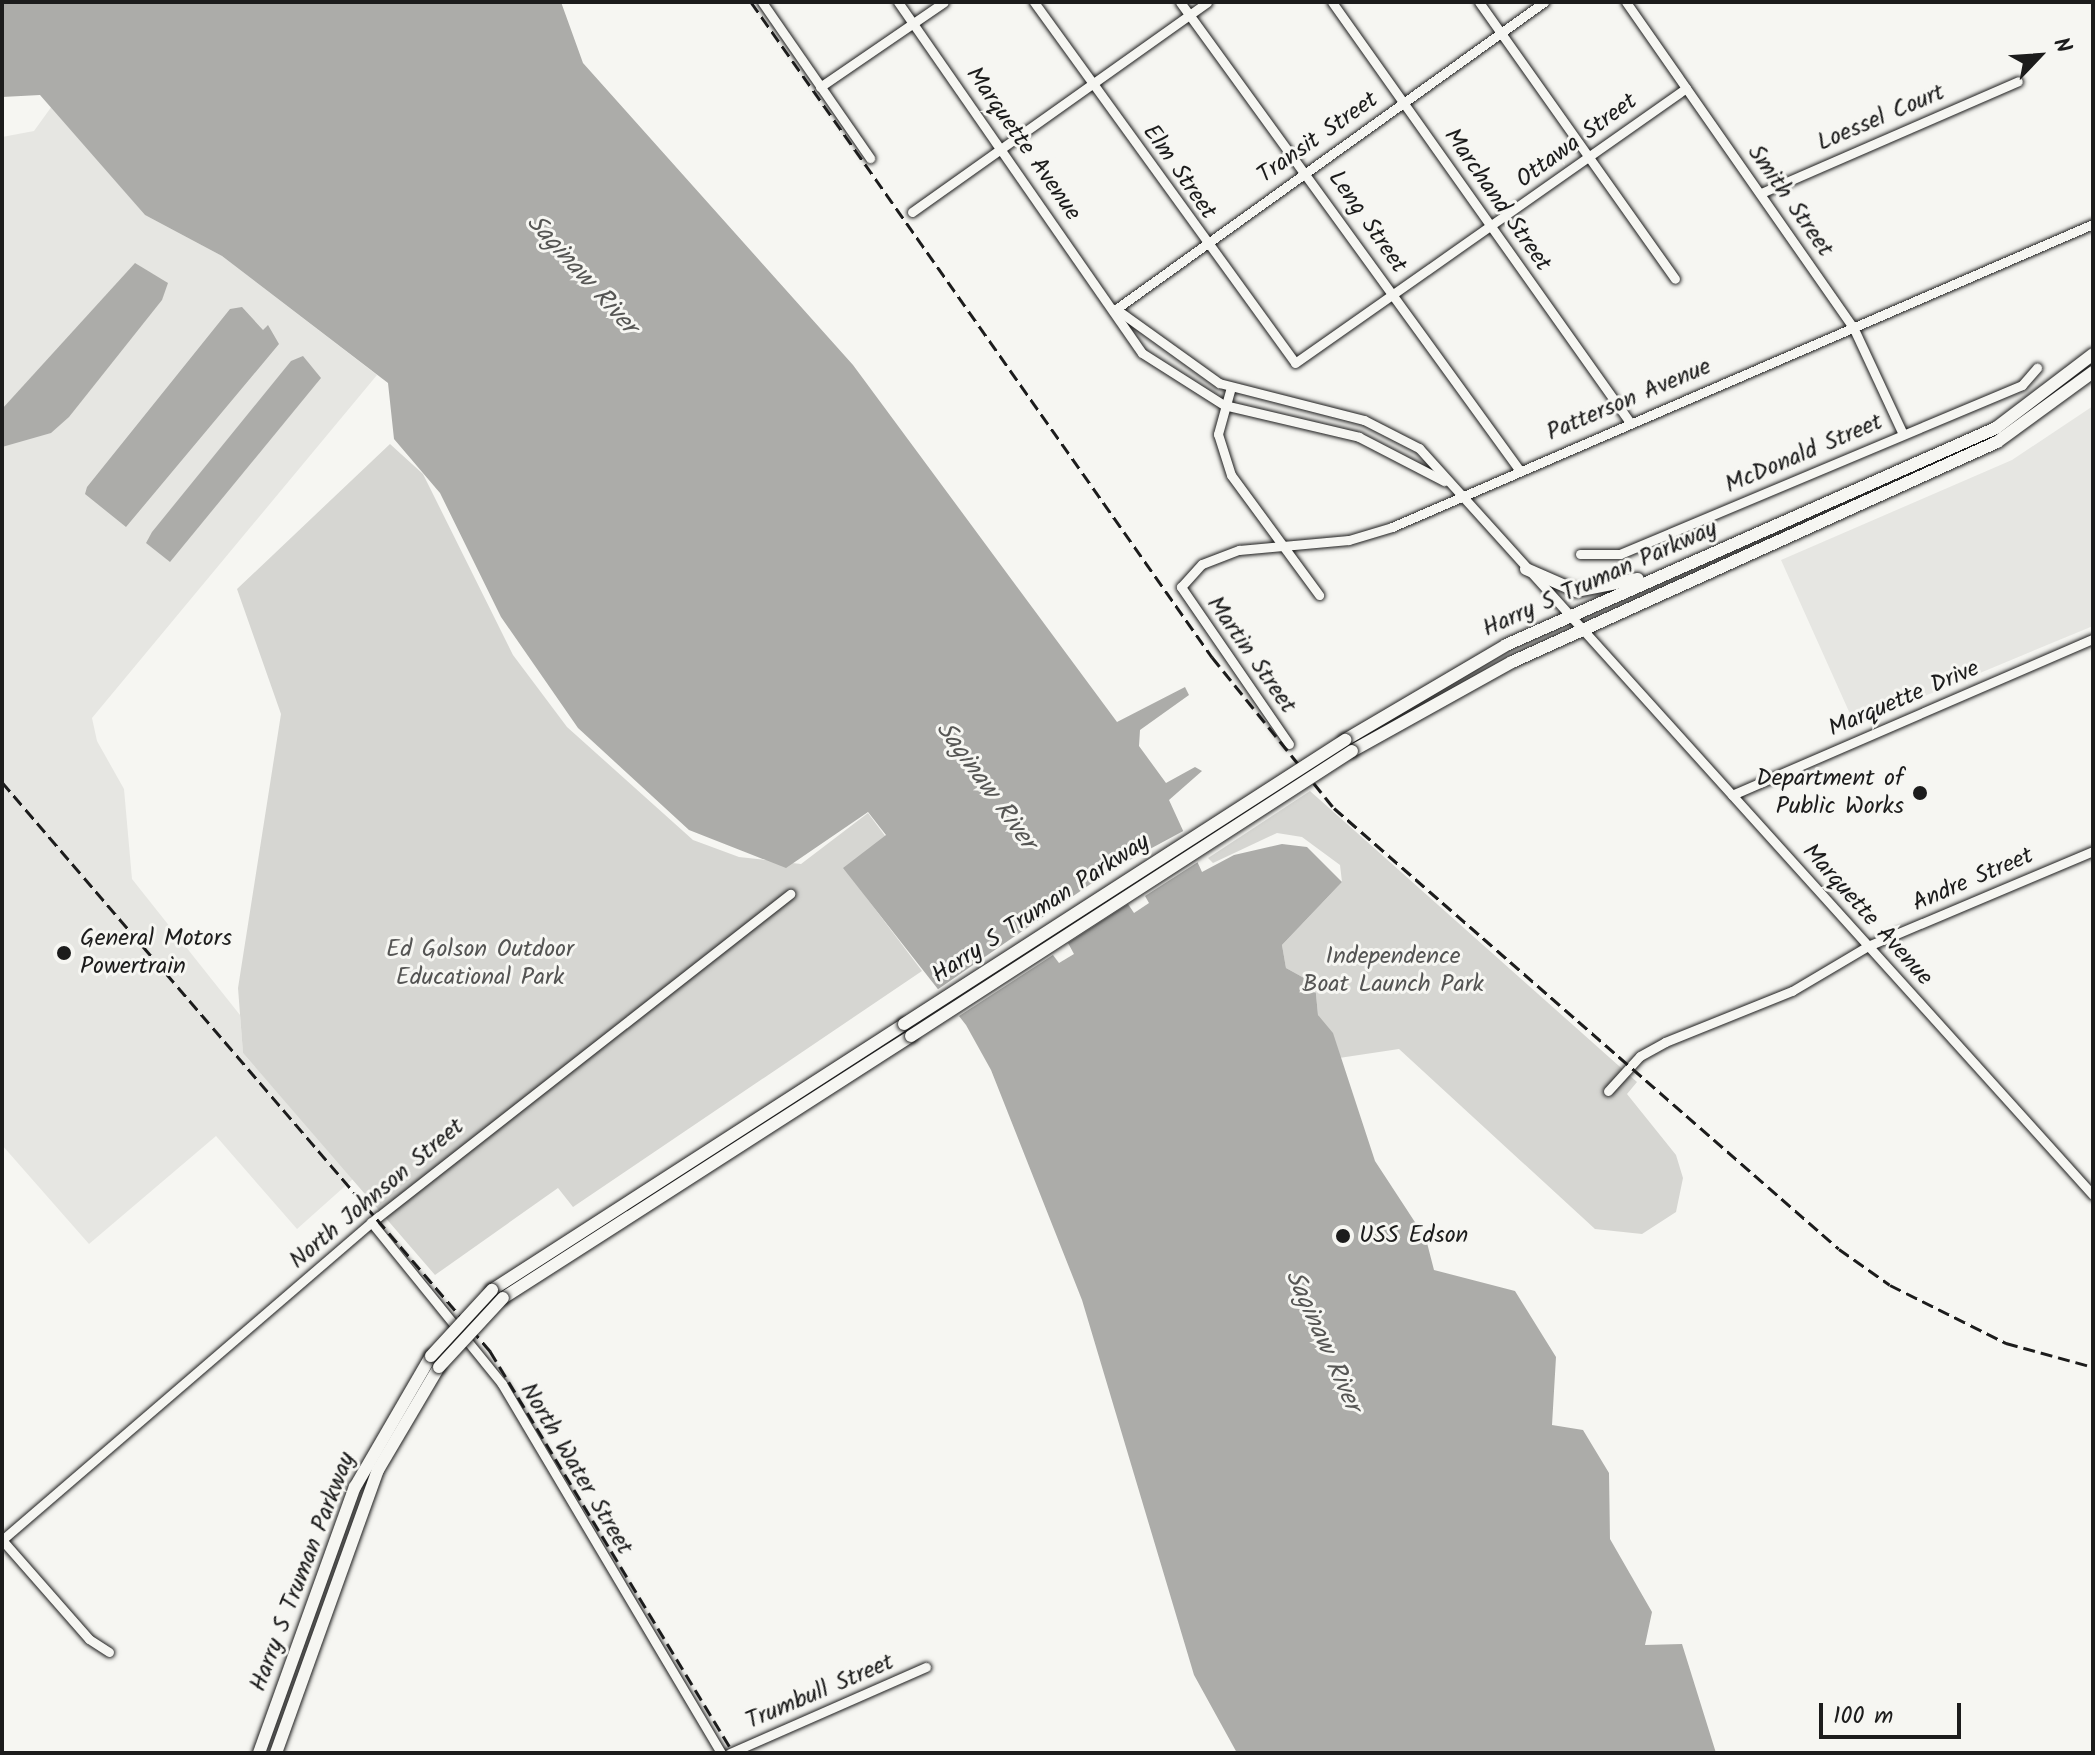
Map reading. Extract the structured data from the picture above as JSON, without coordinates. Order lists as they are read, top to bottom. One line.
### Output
{"streets":{"main road":["Harry S Truman Parkway"],"street":["Loessel Court","Transit Street","Ottawa Street","Marquette Avenue","Elm Street","Marchand Street","Smith Street","Leng Street","Patterson Avenue","McDonald Street","Martin Street","Marquette Drive","Andre Street","North Johnson Street","North Water Street","Trumbull Street"]},"crossings":[["Loessel Court","Smith Street"],["Transit Street","Marquette Avenue"],["Transit Street","Elm Street"],["Transit Street","Marchand Street"],["Transit Street","Leng Street"],["Ottawa Street","Elm Street"],["Ottawa Street","Marchand Street"],["Ottawa Street","Smith Street"],["Ottawa Street","Leng Street"],["Marquette Avenue","Patterson Avenue"],["Marquette Avenue","Harry S Truman Parkway"],["Marquette Avenue","Marquette Drive"],["Marquette Avenue","Andre Street"],["Marchand Street","Patterson Avenue"],["Smith Street","Patterson Avenue"],["Smith Street","McDonald Street"],["Leng Street","Patterson Avenue"],["Patterson Avenue","Martin Street"],["North Johnson Street","North Water Street"]],"water":["Saginaw River"],"parks":["Ed Golson Outdoor Educational Park","Independence Boat Launch Park"],"places":["Department of Public Works","General Motors Powertrain","USS Edson"],"scale_bar":"100 m","north":"top right"}
